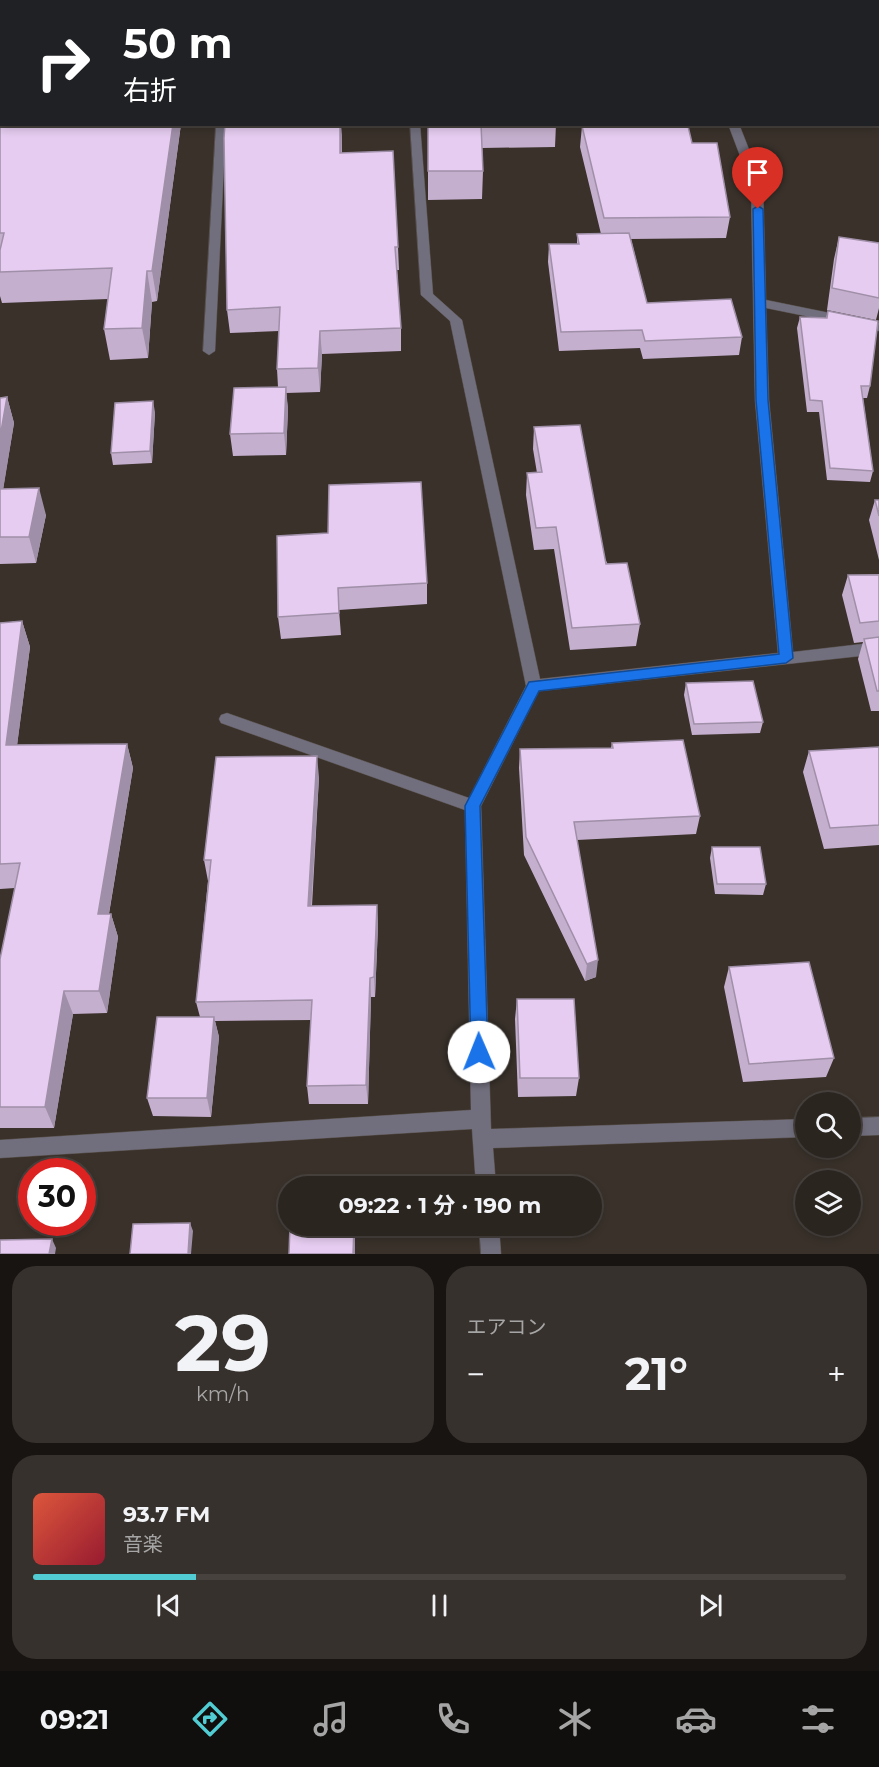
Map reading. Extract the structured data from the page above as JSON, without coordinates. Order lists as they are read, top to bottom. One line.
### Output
{"page":{"turn":["50 m","右折"],"limit":"30","trip":"09:22 · 1 分 · 190 m","tile":[["29","km/h"],"エアコン"],"heat":["−","21°","+"],"song":["93.7 FM","音楽"],"tabs":"09:21"}}
